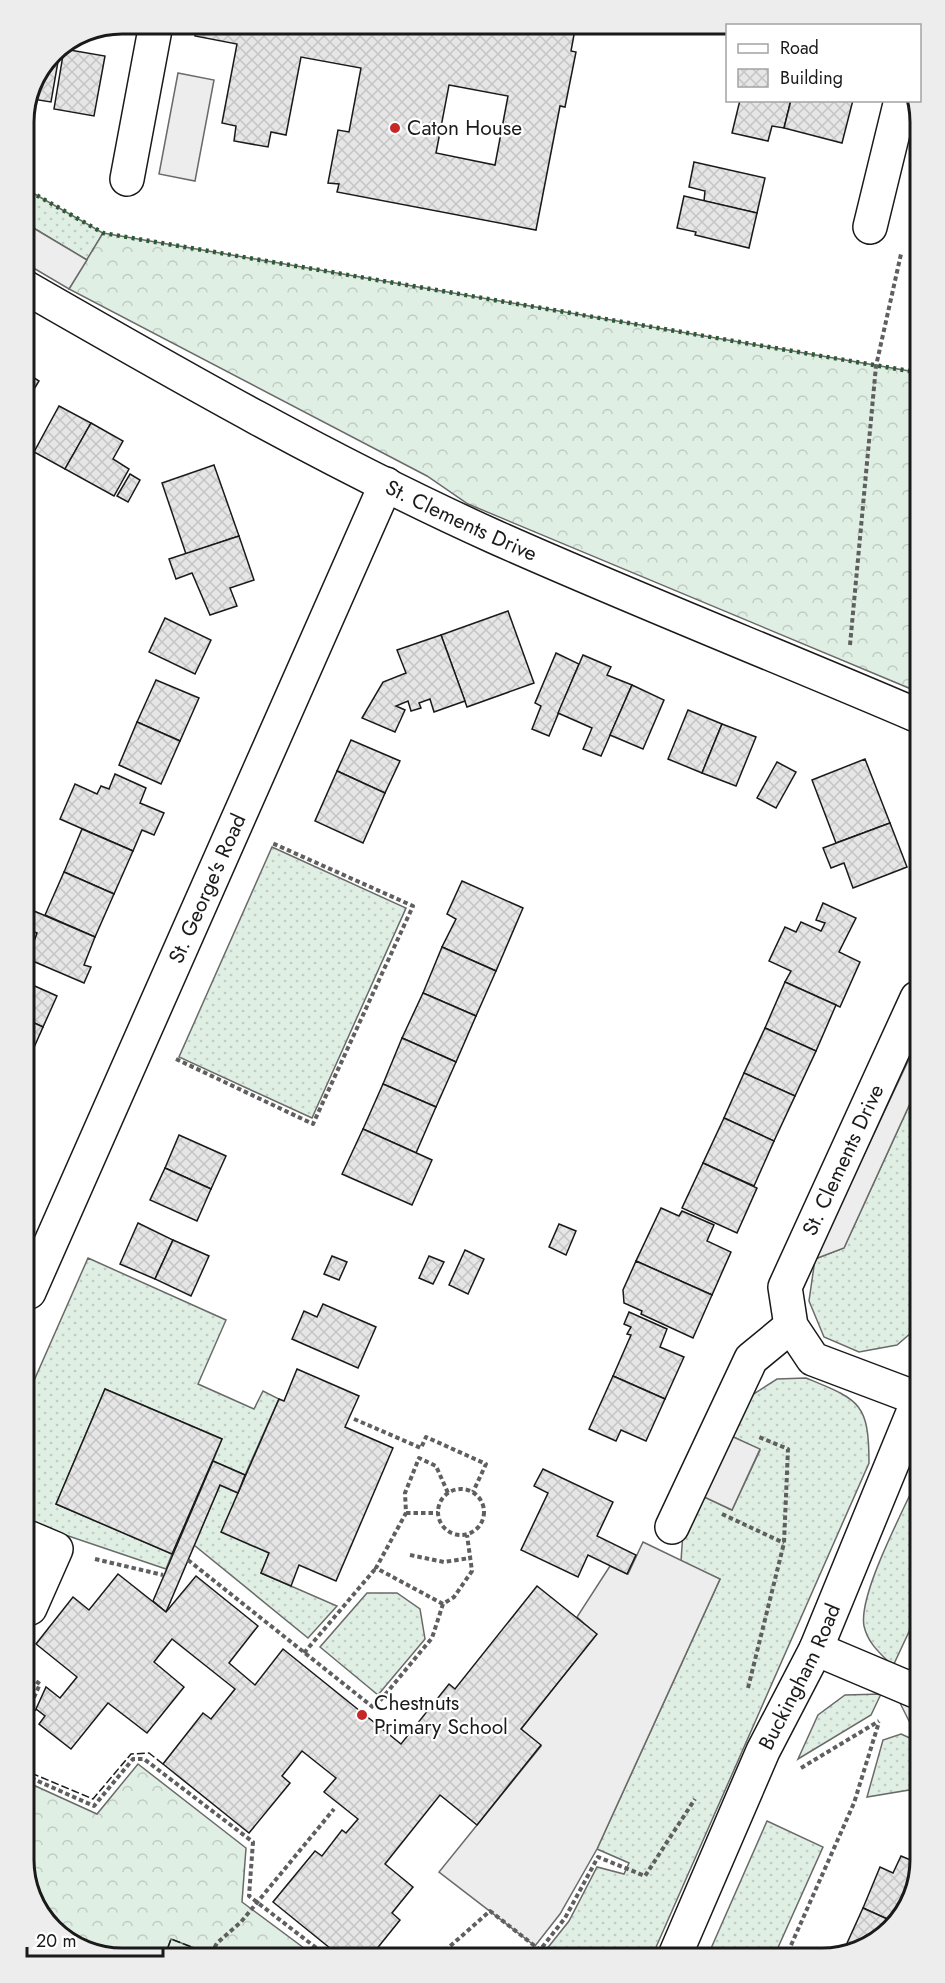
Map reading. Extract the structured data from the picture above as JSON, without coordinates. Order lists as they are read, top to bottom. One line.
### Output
{"streets":{"street":["St. Clements Drive","St. George's Road","Buckingham Road"]},"crossings":[["St. Clements Drive","St. George's Road"]],"places":["Caton House","Chestnuts Primary School"],"legend":["Road","Building"],"scale_bar":"20 m"}
